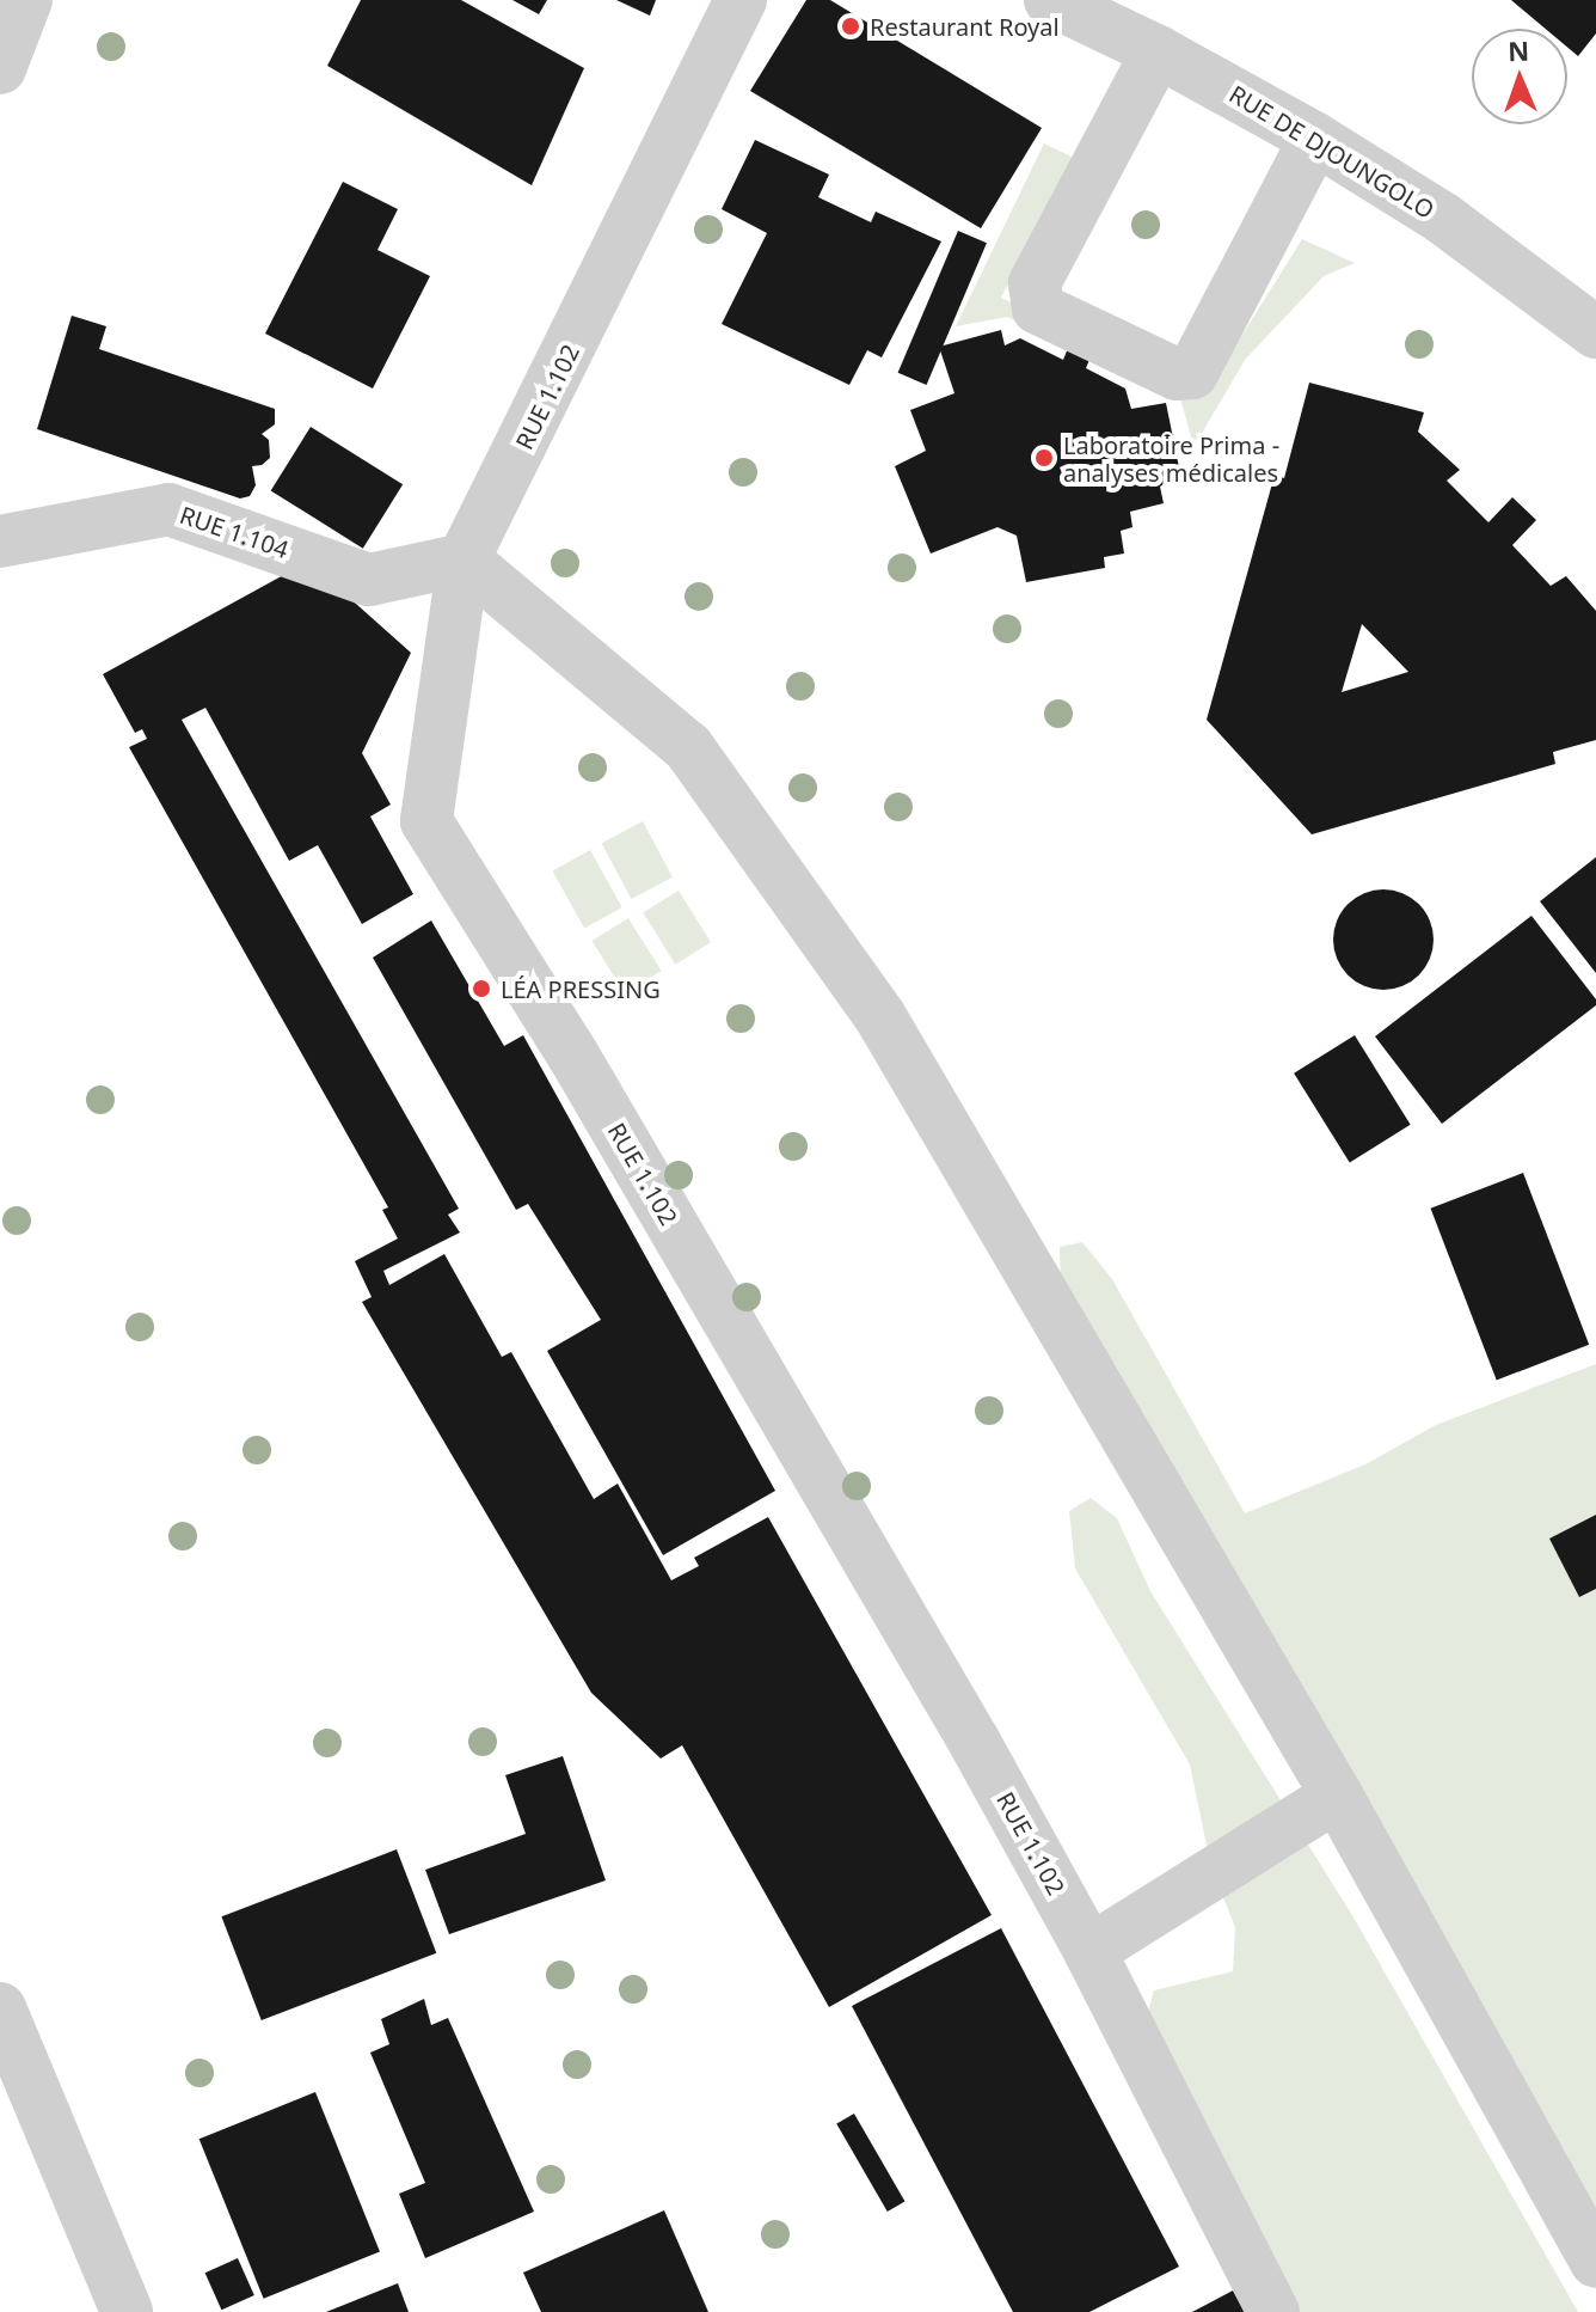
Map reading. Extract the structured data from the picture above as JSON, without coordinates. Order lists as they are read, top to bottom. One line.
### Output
{"streets":{"street":["RUE DE DJOUNGOLO","RUE 1.102","RUE 1.104"]},"crossings":[["RUE 1.102","RUE 1.104"]],"places":["Restaurant Royal","Laboratoire Prima - analyses médicales","LÉA PRESSING"],"north":"top"}
